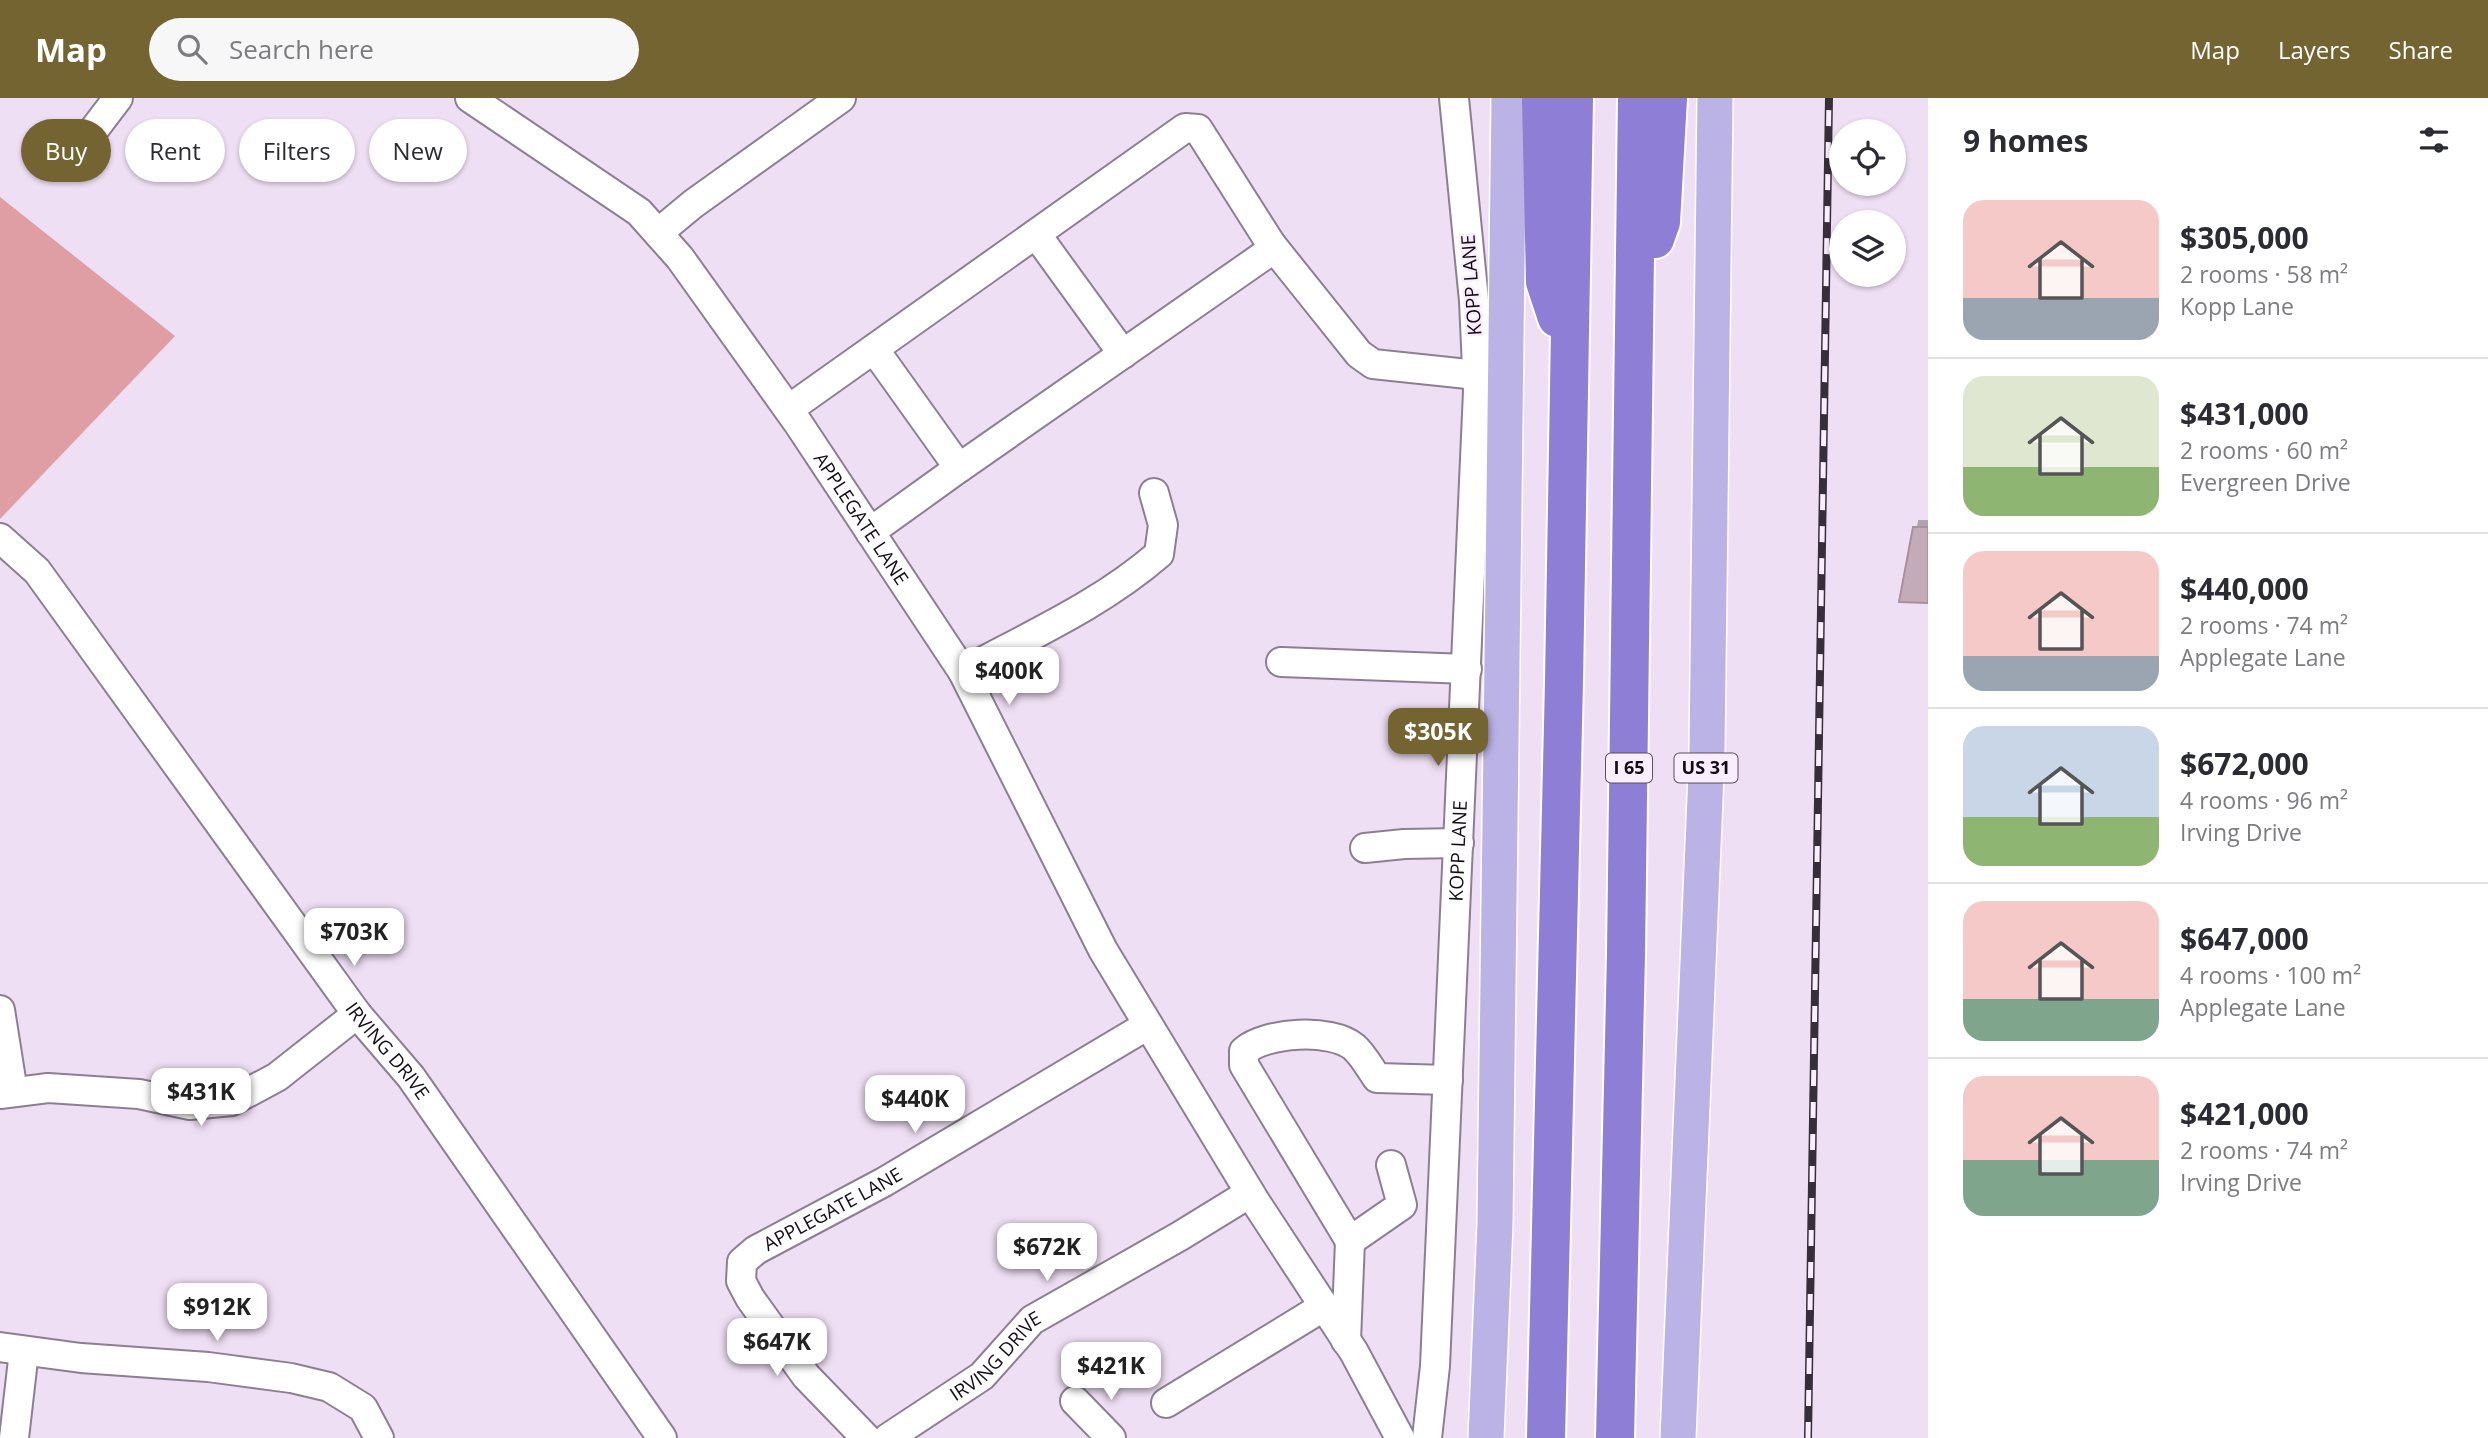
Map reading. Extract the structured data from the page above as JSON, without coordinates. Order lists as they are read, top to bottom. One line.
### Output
{"streets":{"highway":["I 65"],"main road":["US 31"],"street":["KOPP LANE","APPLEGATE LANE","IRVING DRIVE"]},"crossings":[["APPLEGATE LANE","IRVING DRIVE"]],"page":{"header":"Map","search":"Search here","nav":["Map","Layers","Share"],"heading":"9 homes","chip":["Buy","Rent","Filters","New"],"list":[{"name":"$305,000","note":"2 rooms · 58 m² · Kopp Lane"},{"name":"$431,000","note":"2 rooms · 60 m² · Evergreen Drive"},{"name":"$440,000","note":"2 rooms · 74 m² · Applegate Lane"},{"name":"$672,000","note":"4 rooms · 96 m² · Irving Drive"},{"name":"$647,000","note":"4 rooms · 100 m² · Applegate Lane"},{"name":"$421,000","note":"2 rooms · 74 m² · Irving Drive"}],"price":["$400K","$305K","$703K","$431K","$440K","$672K","$912K","$647K","$421K"]}}
